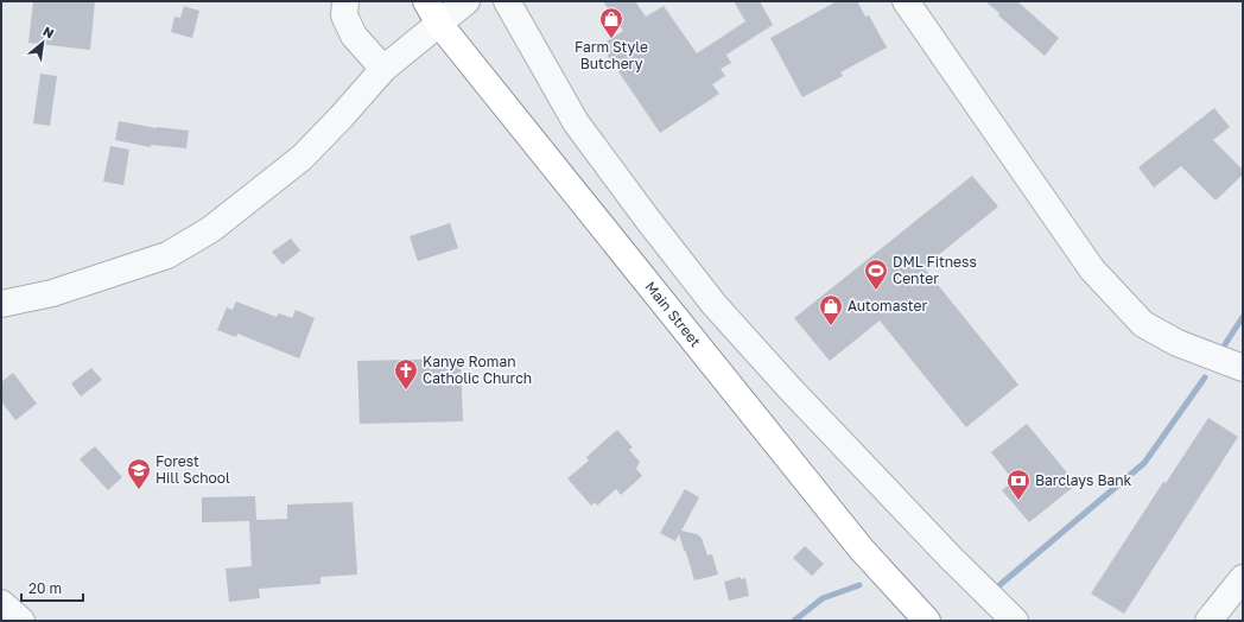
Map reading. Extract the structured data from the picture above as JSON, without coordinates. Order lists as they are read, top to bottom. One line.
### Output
{"streets":{"highway":["Main Street"]},"places":{"shop":["Farm Style Butchery","Automaster"],"sports":["DML Fitness Center"],"church":["Kanye Roman Catholic Church"],"school or university":["Forest Hill School"],"bank":["Barclays Bank"]},"scale_bar":"20 m","north":"top right"}
